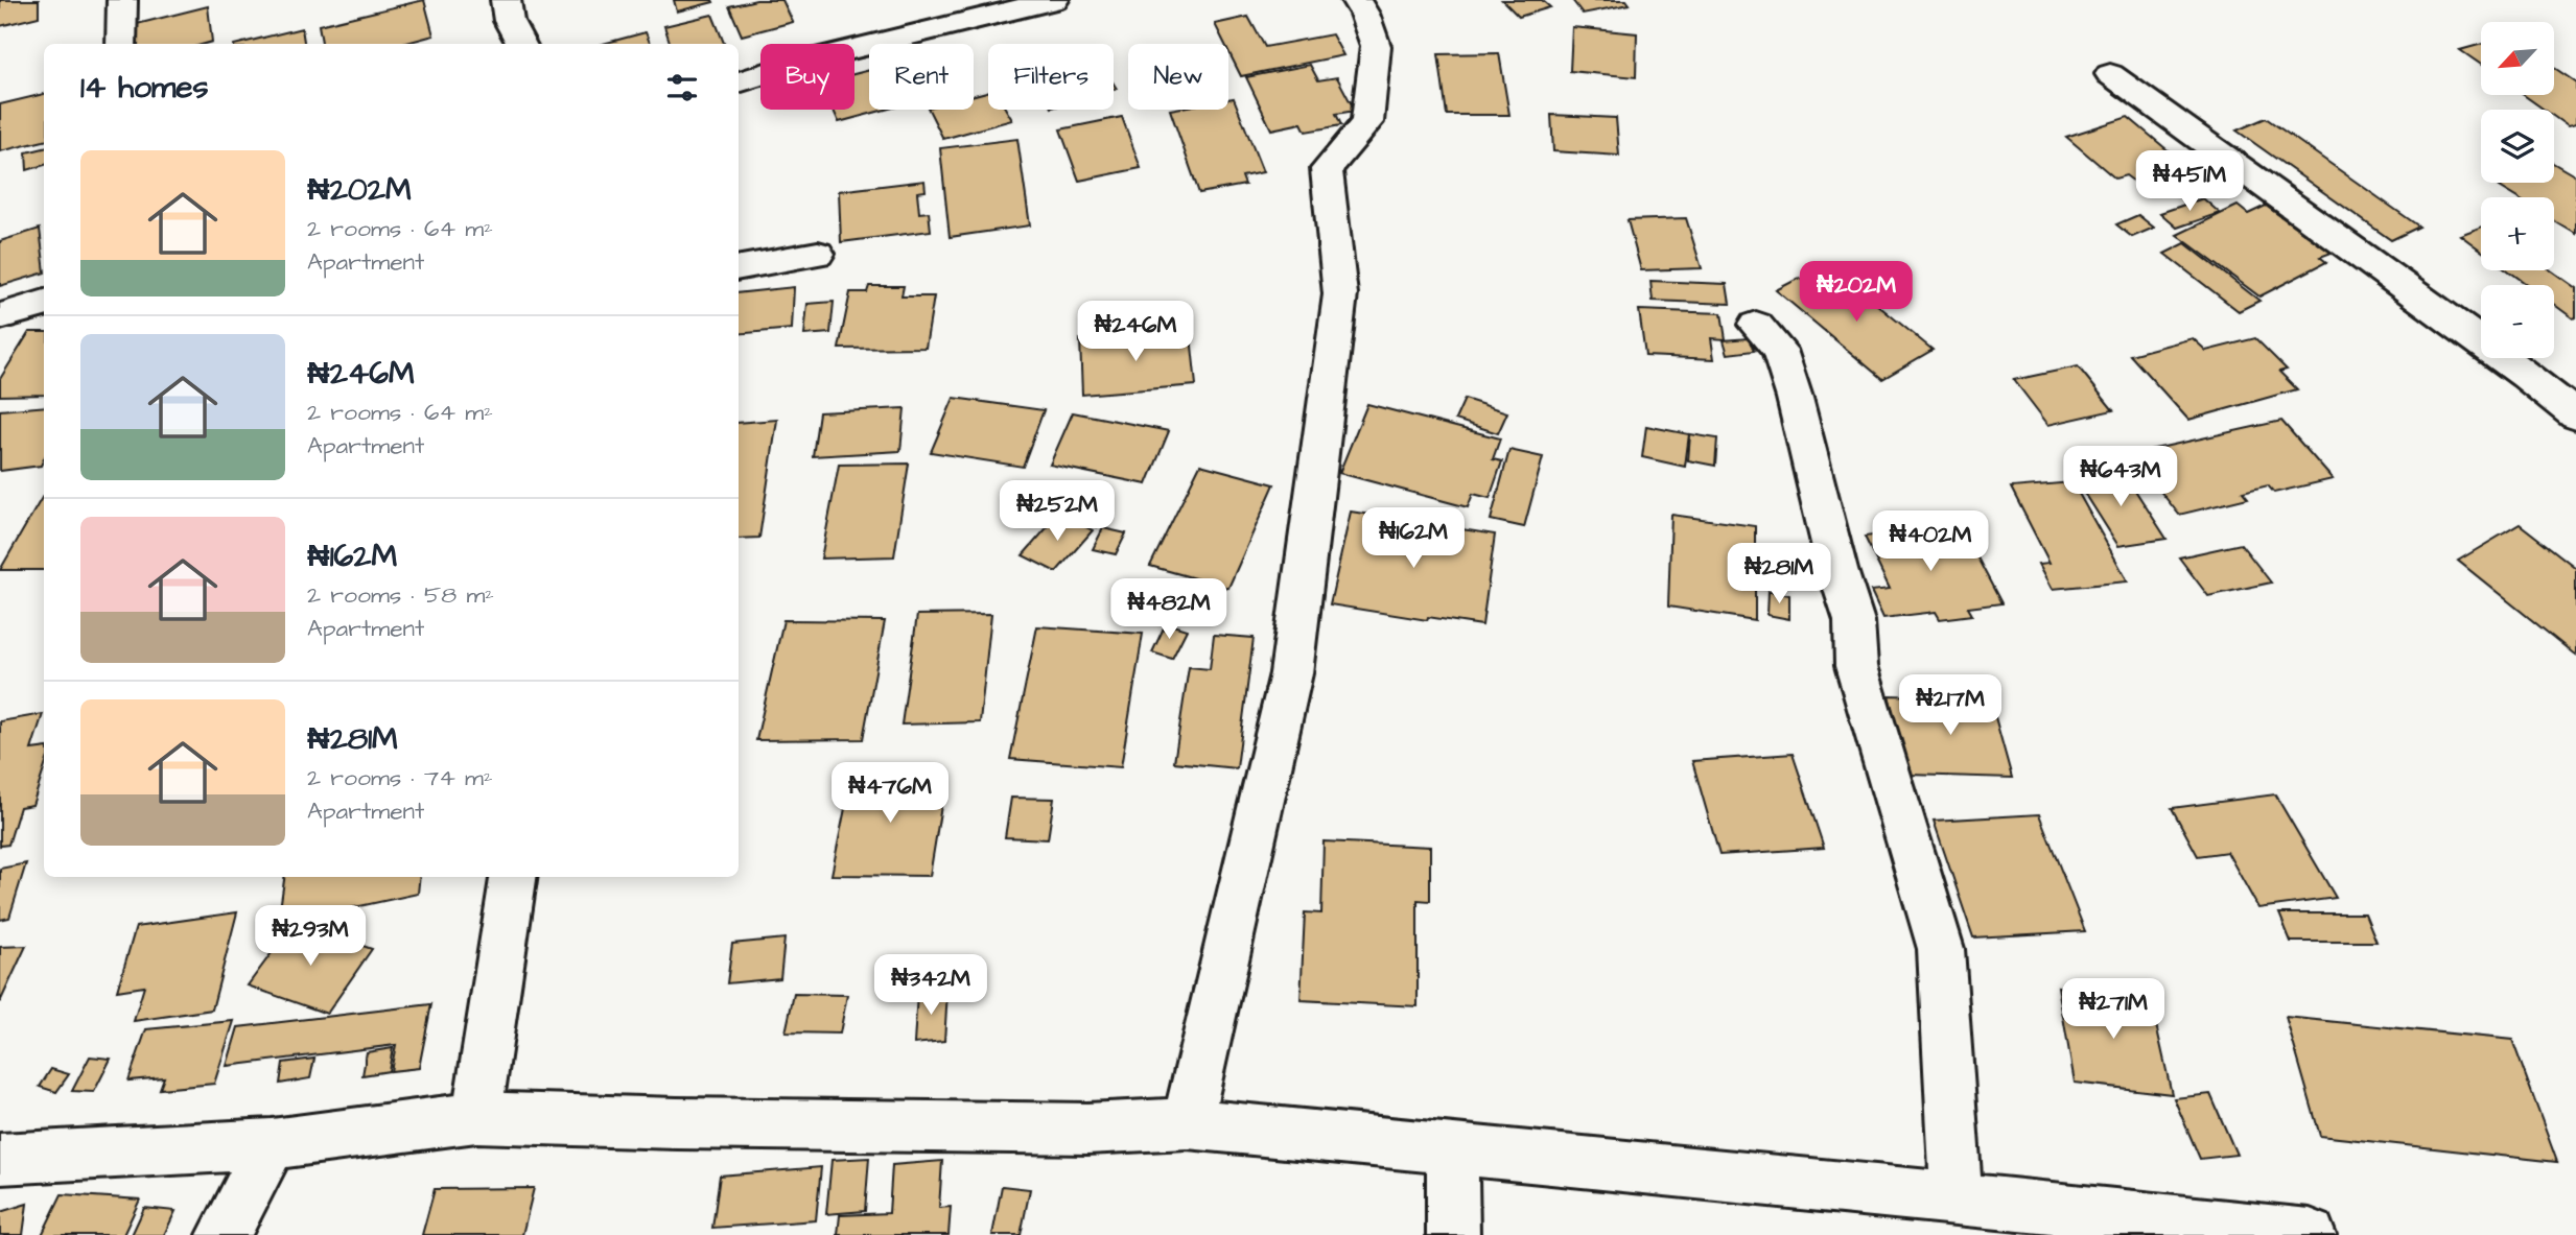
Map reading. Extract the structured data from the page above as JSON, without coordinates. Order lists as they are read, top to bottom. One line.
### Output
{"north":"bottom left","page":{"map_buttons":["+","−"],"chip":["Buy","Rent","Filters","New"],"heading":"14 homes","list":[{"name":"₦202M","note":"2 rooms · 64 m² · Apartment"},{"name":"₦246M","note":"2 rooms · 64 m² · Apartment"},{"name":"₦162M","note":"2 rooms · 58 m² · Apartment"},{"name":"₦281M","note":"2 rooms · 74 m² · Apartment"}],"price":["₦451M","₦202M","₦246M","₦643M","₦252M","₦162M","₦402M","₦281M","₦482M","₦217M","₦476M","₦293M","₦342M","₦271M"]}}
